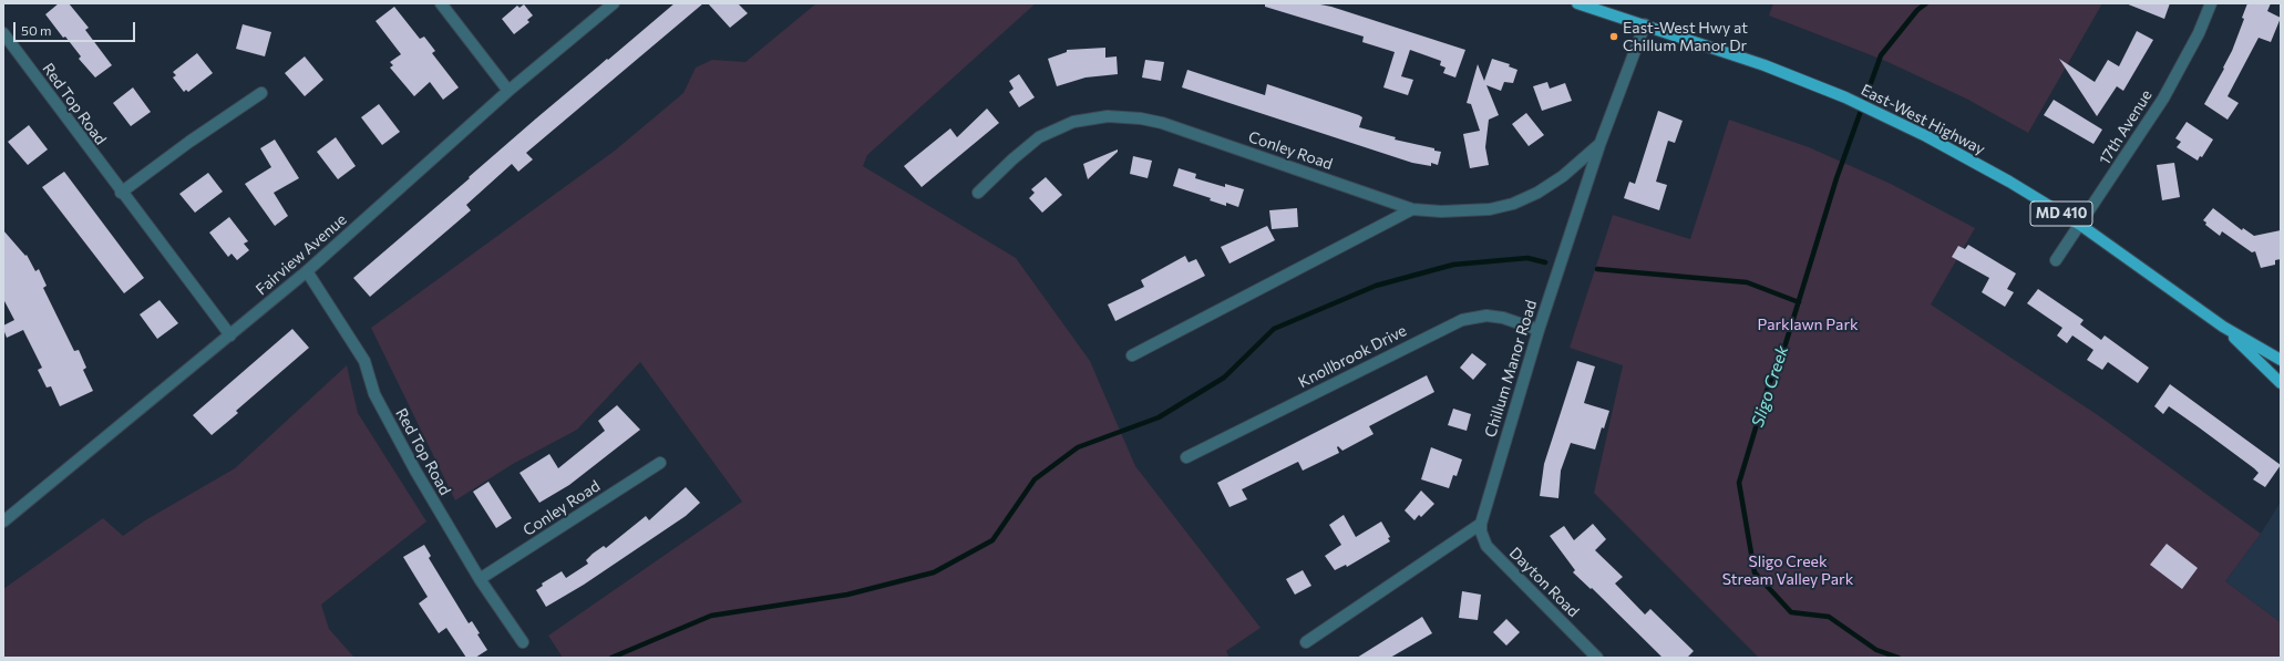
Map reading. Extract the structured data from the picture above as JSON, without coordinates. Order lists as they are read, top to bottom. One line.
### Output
{"streets":{"main road":["East-West Highway","MD 410"],"street":["Red Top Road","17th Avenue","Conley Road","Fairview Avenue","Knollbrook Drive","Chillum Manor Road","Dayton Road"]},"crossings":[["Red Top Road","Conley Road"],["Red Top Road","Fairview Avenue"],["East-West Highway","17th Avenue"],["East-West Highway","Chillum Manor Road"],["Conley Road","Chillum Manor Road"],["Knollbrook Drive","Chillum Manor Road"],["Chillum Manor Road","Dayton Road"]],"water":["Sligo Creek"],"parks":["Parklawn Park","Sligo Creek Stream Valley Park"],"places":["East-West Hwy at Chillum Manor Dr"],"scale_bar":"50 m"}
